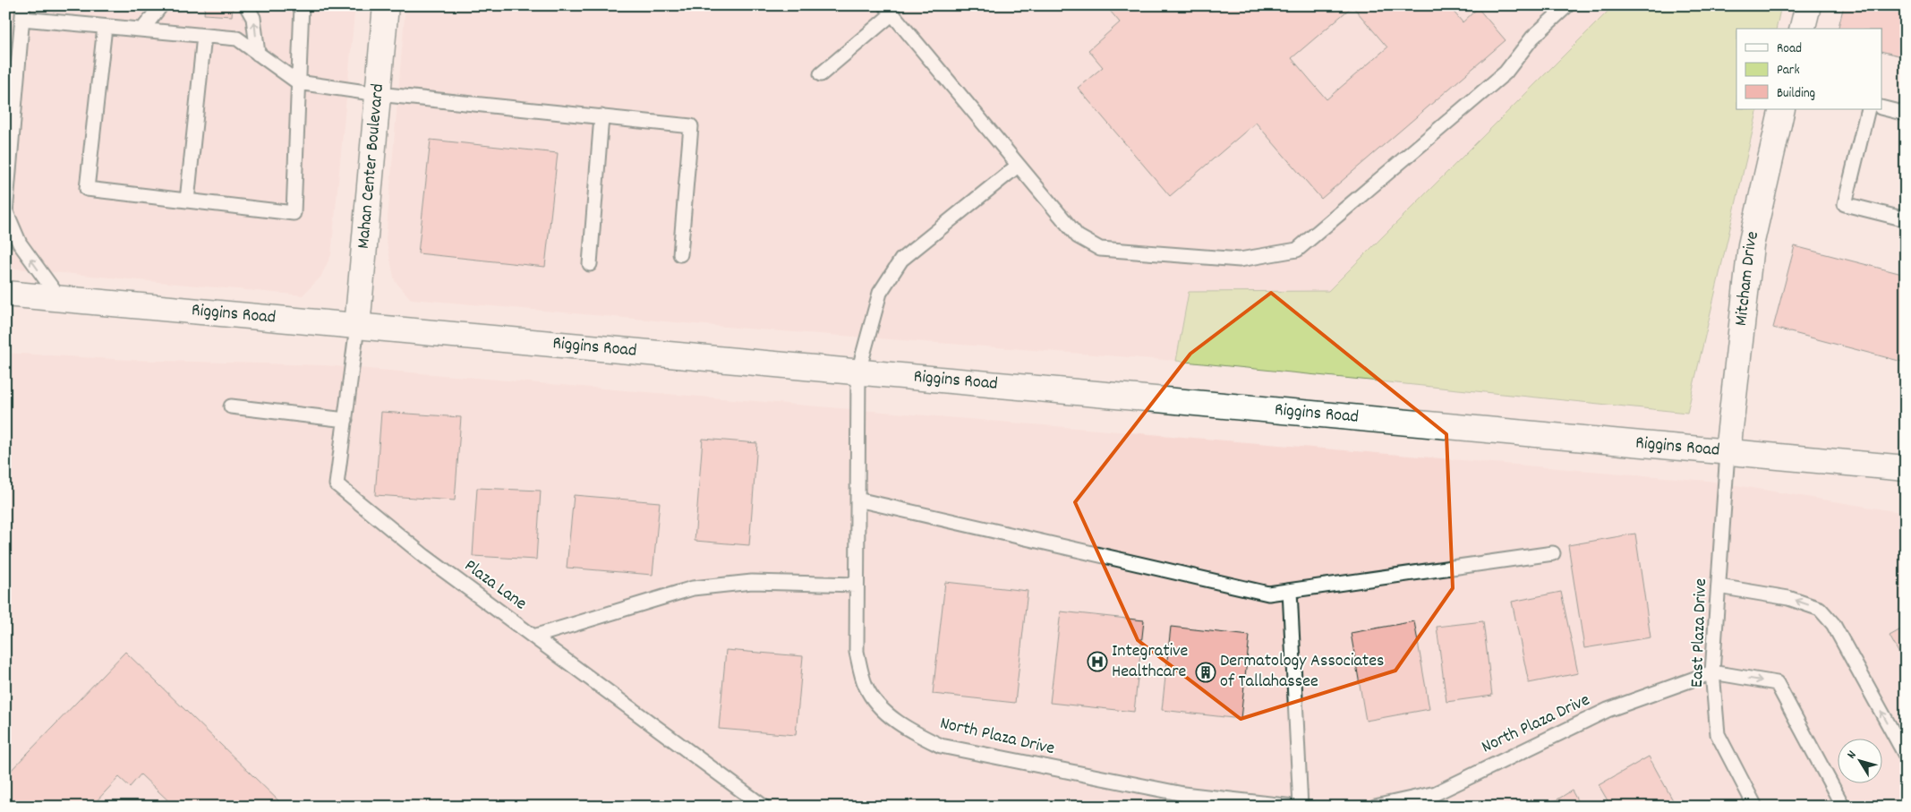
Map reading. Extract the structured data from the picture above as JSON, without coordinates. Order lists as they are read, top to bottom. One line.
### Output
{"streets":{"street":["Mahan Center Boulevard","Mitcham Drive","Riggins Road"],"lane":["Plaza Lane","East Plaza Drive","North Plaza Drive"]},"crossings":[["Mahan Center Boulevard","Riggins Road"],["Mahan Center Boulevard","Plaza Lane"],["Mitcham Drive","Riggins Road"],["Mitcham Drive","East Plaza Drive"],["Riggins Road","Plaza Lane"],["Riggins Road","East Plaza Drive"],["Riggins Road","North Plaza Drive"],["East Plaza Drive","North Plaza Drive"]],"places":{"hospital":["Integrative Healthcare"],"building":["Dermatology Associates of Tallahassee"]},"legend":["Road","Park","Building"],"north":"top left"}
